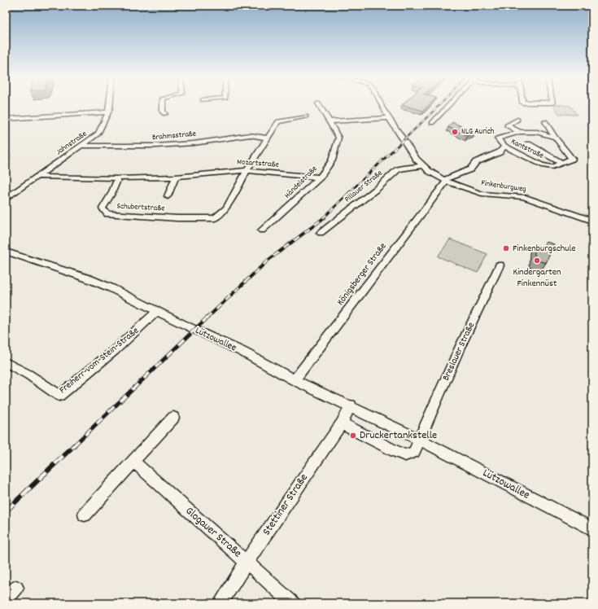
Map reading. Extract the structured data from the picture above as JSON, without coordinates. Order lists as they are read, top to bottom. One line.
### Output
{"streets":{"street":["Brahmsstraße","Jahnstraße","Kantstraße","Mozartstraße","Händelstraße","Pillauer Straße","Finkenburgweg","Schubertstraße","Königsberger Straße","Lützowallee","Breslauer Straße","Freiherr-vom-Stein-Straße","Stettiner Straße","Glogauer Straße"]},"crossings":[["Brahmsstraße","Jahnstraße"],["Jahnstraße","Mozartstraße"],["Kantstraße","Finkenburgweg"],["Kantstraße","Königsberger Straße"],["Mozartstraße","Händelstraße"],["Mozartstraße","Schubertstraße"],["Pillauer Straße","Finkenburgweg"],["Finkenburgweg","Königsberger Straße"],["Königsberger Straße","Lützowallee"],["Lützowallee","Breslauer Straße"],["Lützowallee","Freiherr-vom-Stein-Straße"],["Lützowallee","Stettiner Straße"],["Stettiner Straße","Glogauer Straße"]],"places":["NLG Aurich","Finkenburgschule","Kindergarten Finkennüst","Druckertankstelle"]}
